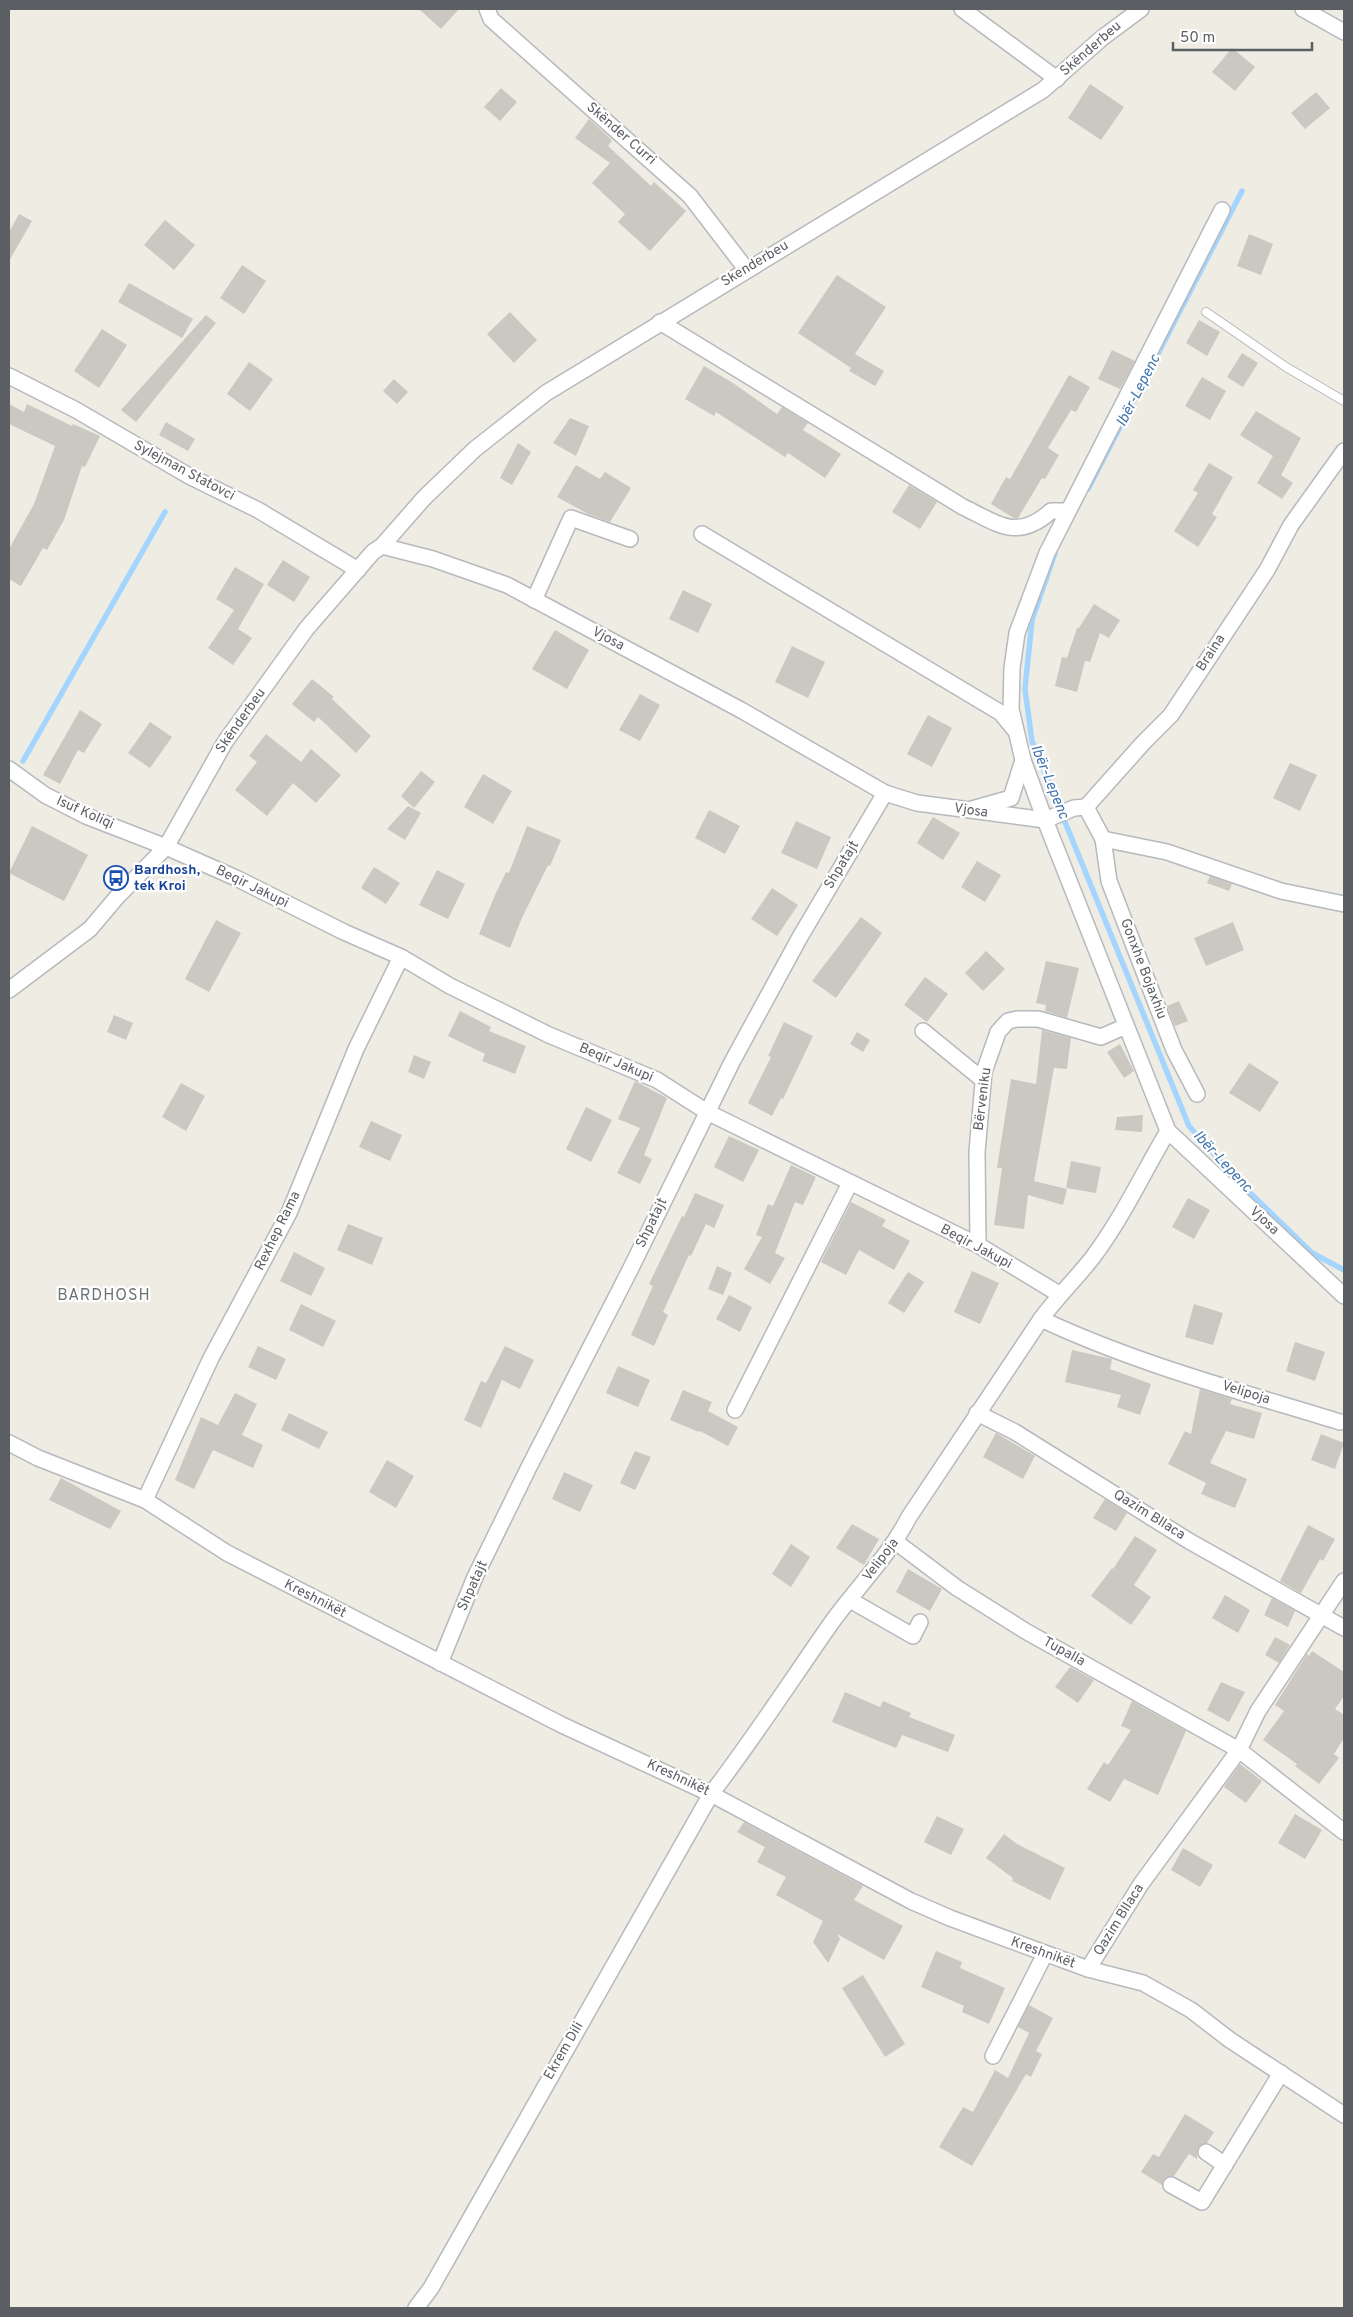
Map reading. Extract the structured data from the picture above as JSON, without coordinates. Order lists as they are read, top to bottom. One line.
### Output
{"streets":{"street":["Skënderbeu","Skënder Curri","Skenderbeu","Sylejman Statovci","Vjosa","Braina","Isuf Koliqi","Shpatajt","Beqir Jakupi","Gonxhe Bojaxhiu","Bërveniku","Rexhep Rama","Velipoja","Qazim Bllaca","Kreshnikët","Tupalla","Ekrem Dili"]},"crossings":[["Skënderbeu","Skenderbeu"],["Skënderbeu","Sylejman Statovci"],["Skënderbeu","Vjosa"],["Skënderbeu","Isuf Koliqi"],["Skënderbeu","Beqir Jakupi"],["Skënder Curri","Skenderbeu"],["Vjosa","Braina"],["Vjosa","Shpatajt"],["Vjosa","Bërveniku"],["Vjosa","Velipoja"],["Braina","Gonxhe Bojaxhiu"],["Isuf Koliqi","Beqir Jakupi"],["Shpatajt","Beqir Jakupi"],["Shpatajt","Kreshnikët"],["Beqir Jakupi","Bërveniku"],["Beqir Jakupi","Rexhep Rama"],["Beqir Jakupi","Velipoja"],["Rexhep Rama","Kreshnikët"],["Velipoja","Qazim Bllaca"],["Velipoja","Kreshnikët"],["Velipoja","Tupalla"],["Velipoja","Ekrem Dili"],["Qazim Bllaca","Kreshnikët"],["Qazim Bllaca","Tupalla"],["Kreshnikët","Ekrem Dili"]],"districts":["BARDHOSH"],"water":["Ibër-Lepenc"],"places":{"bus stop":["Bardhosh, tek Kroi"]},"scale_bar":"50 m"}
